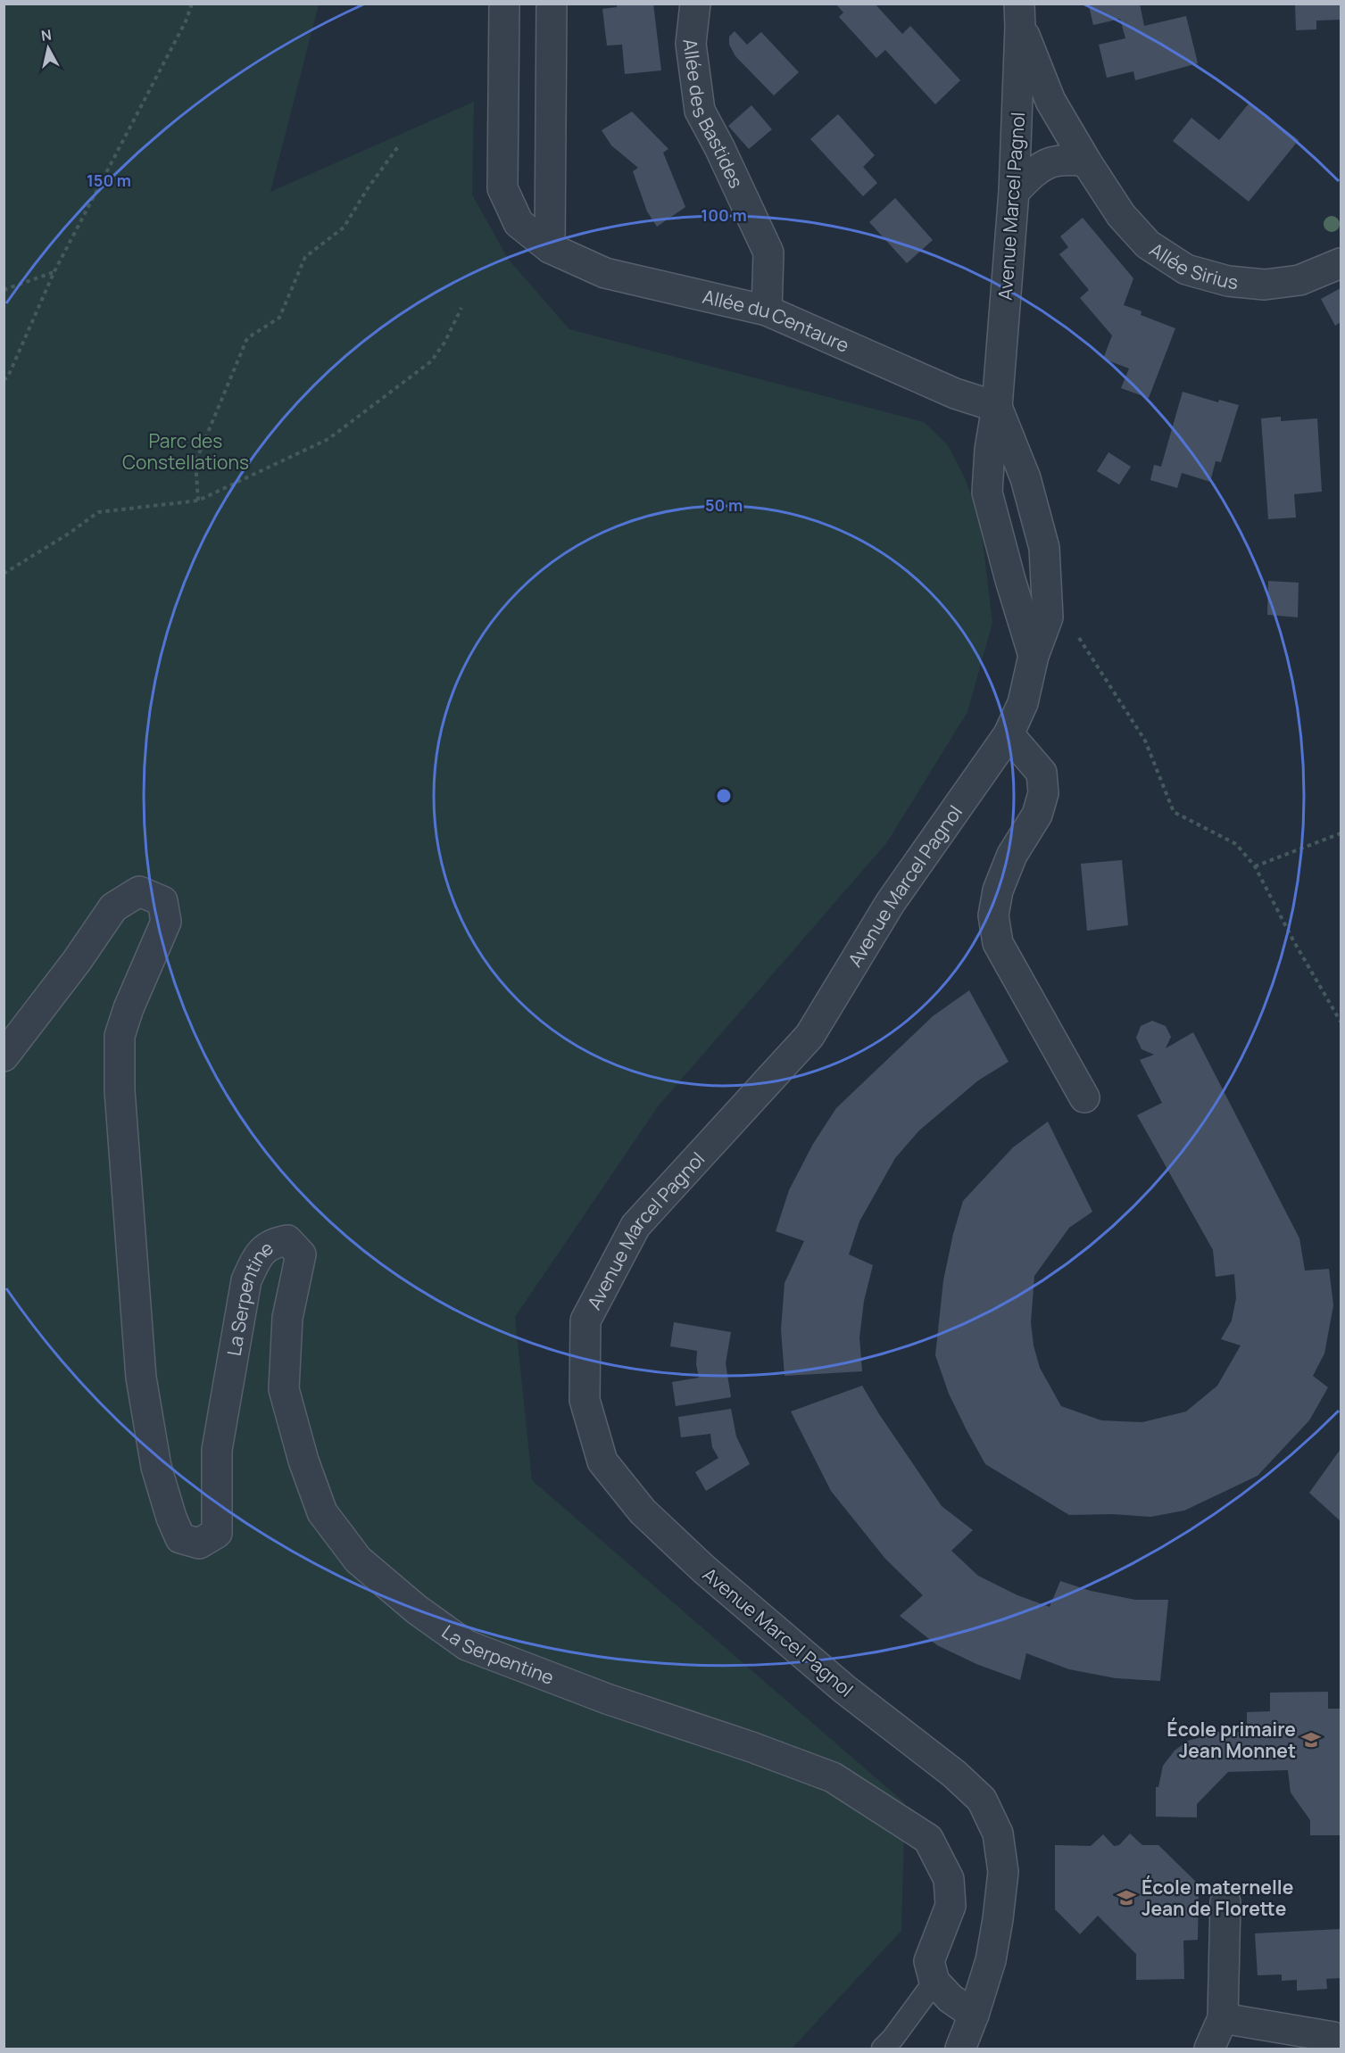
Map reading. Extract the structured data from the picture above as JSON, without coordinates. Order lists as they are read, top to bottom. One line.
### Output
{"streets":{"street":["Allée des Bastides","Avenue Marcel Pagnol","Allée Sirius","Allée du Centaure","La Serpentine"]},"crossings":[["Allée des Bastides","Allée du Centaure"],["Avenue Marcel Pagnol","Allée Sirius"],["Avenue Marcel Pagnol","Allée du Centaure"]],"parks":["Parc des Constellations"],"places":{"school or university":["École primaire Jean Monnet","École maternelle Jean de Florette"]},"north":"top","rings":["150 m","100 m","50 m"]}
